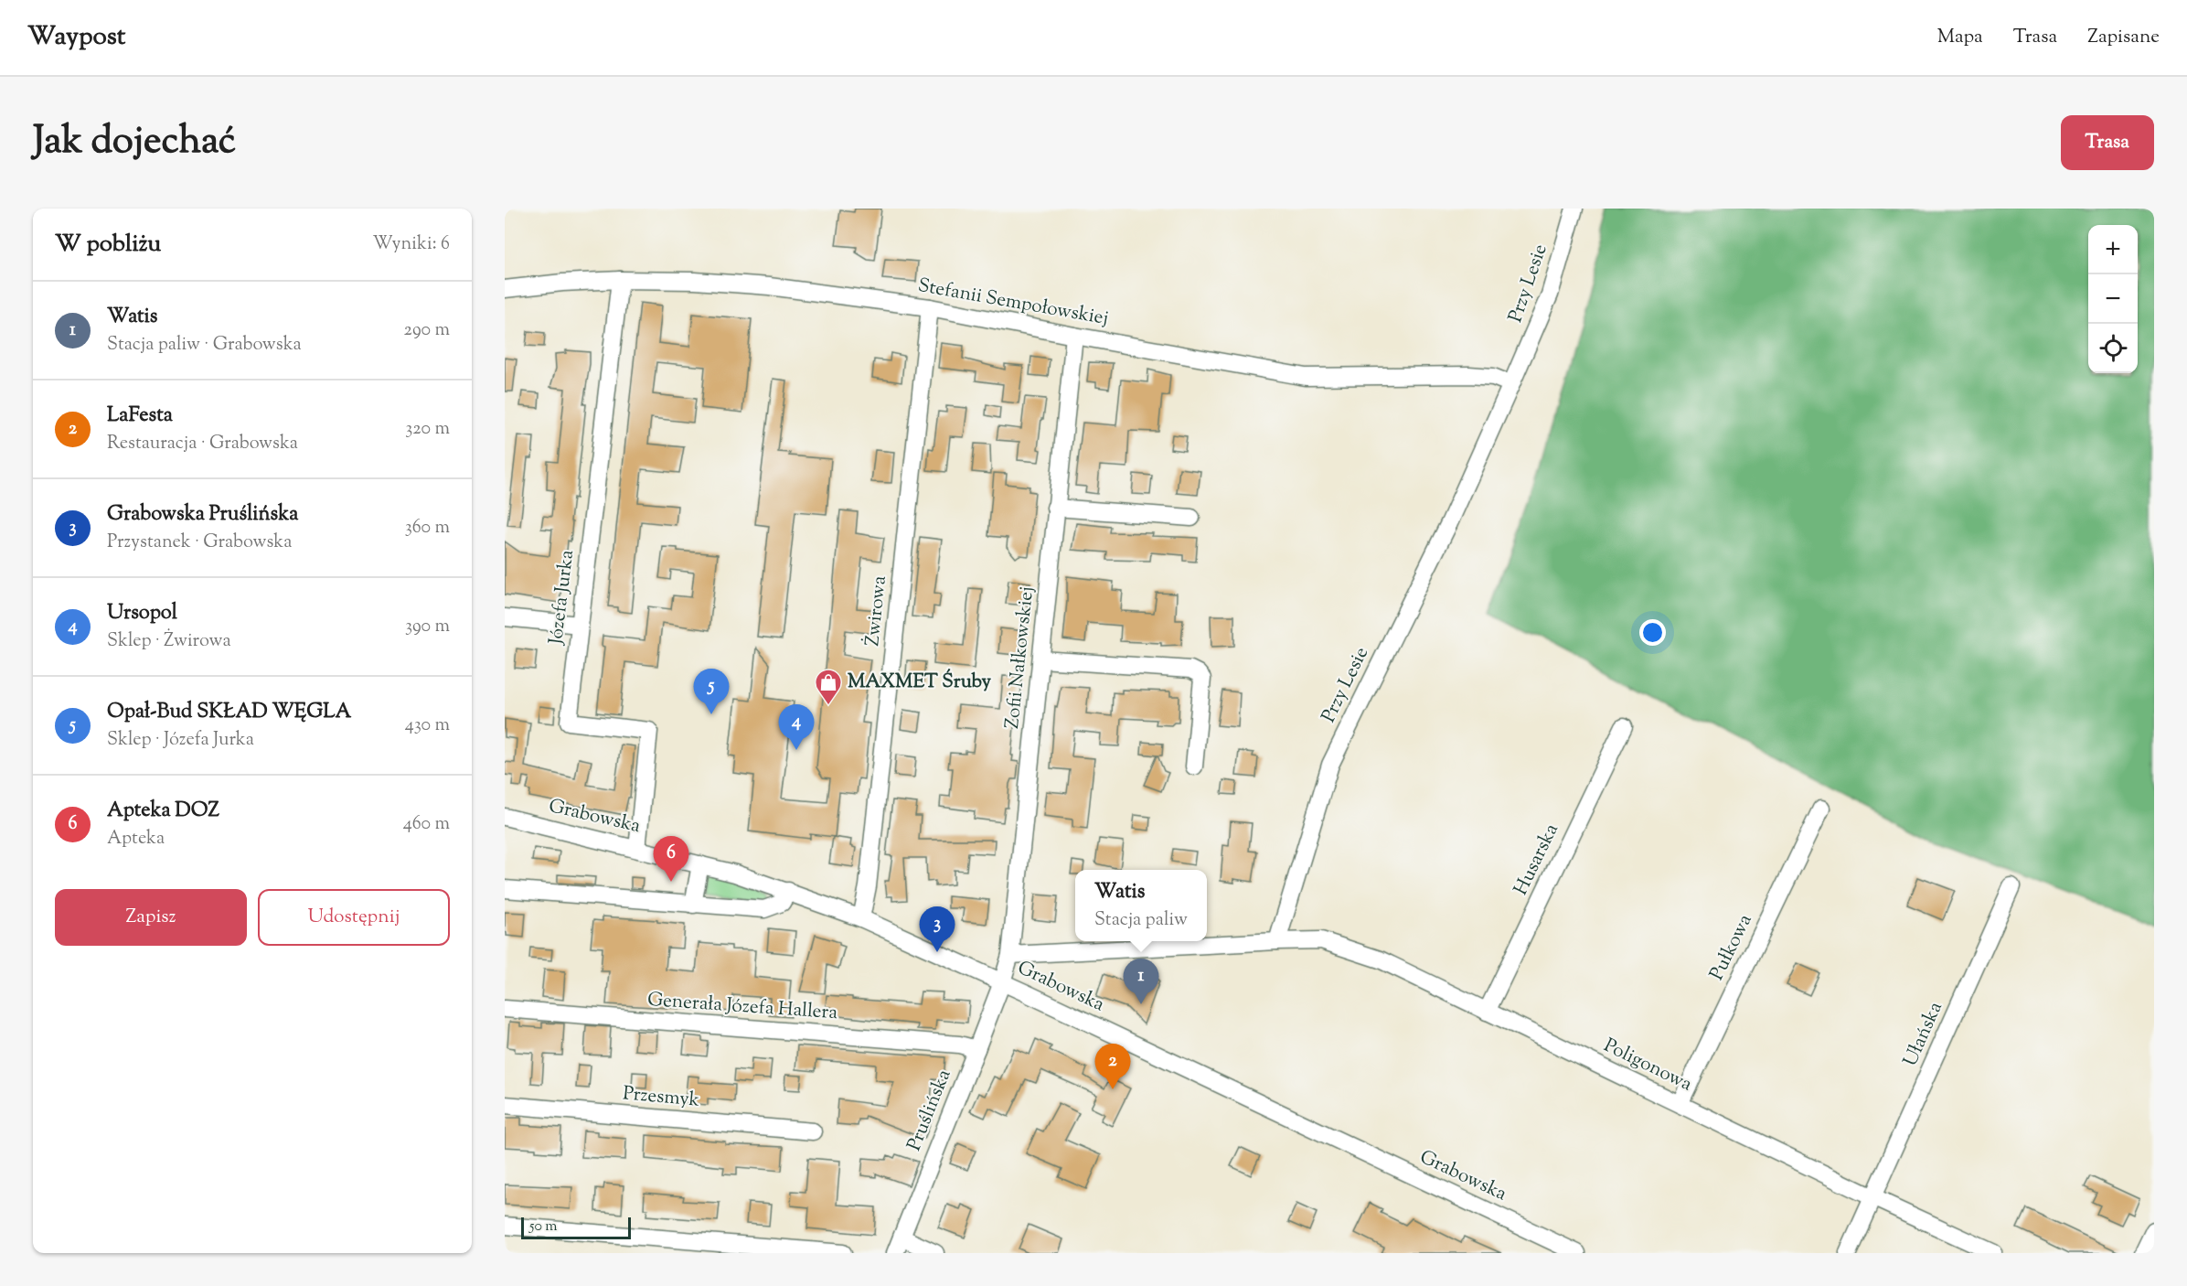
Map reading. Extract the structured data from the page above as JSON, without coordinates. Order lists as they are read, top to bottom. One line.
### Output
{"streets":{"street":["Przy Lesie","Stefanii Sempołowskiej","Józefa Jurka","Żwirowa","Zofii Nałkowskiej","Grabowska","Husarska","Pułkowa","Generała Józefa Hallera","Ułańska","Poligonowa","Przesmyk","Pruślińska"]},"crossings":[["Przy Lesie","Stefanii Sempołowskiej"],["Przy Lesie","Poligonowa"],["Stefanii Sempołowskiej","Józefa Jurka"],["Stefanii Sempołowskiej","Żwirowa"],["Stefanii Sempołowskiej","Zofii Nałkowskiej"],["Józefa Jurka","Grabowska"],["Żwirowa","Grabowska"],["Zofii Nałkowskiej","Grabowska"],["Zofii Nałkowskiej","Pruślińska"],["Grabowska","Pruślińska"],["Husarska","Poligonowa"],["Pułkowa","Poligonowa"],["Generała Józefa Hallera","Pruślińska"],["Ułańska","Poligonowa"]],"places":{"shop":["MAXMET Śruby"]},"scale_bar":"50 m","page":{"header":"Waypost","nav":["Mapa","Trasa","Zapisane"],"title":"Jak dojechać","buttons":["Trasa",["Zapisz","Udostępnij"]],"heading":["W pobliżu","Wyniki: 6"],"map_buttons":["+","−"],"list":[{"mark":"1","name":"Watis","note":"Stacja paliw · Grabowska","value":"290 m"},{"mark":"2","name":"LaFesta","note":"Restauracja · Grabowska","value":"320 m"},{"mark":"3","name":"Grabowska Pruślińska","note":"Przystanek · Grabowska","value":"360 m"},{"mark":"4","name":"Ursopol","note":"Sklep · Żwirowa","value":"390 m"},{"mark":"5","name":"Opał-Bud SKŁAD WĘGLA","note":"Sklep · Józefa Jurka","value":"430 m"},{"mark":"6","name":"Apteka DOZ","note":"Apteka","value":"460 m"}],"pins":["5","4","6","3","1","2"],"popup":["Watis","Stacja paliw"],"scale":"50 m"}}
